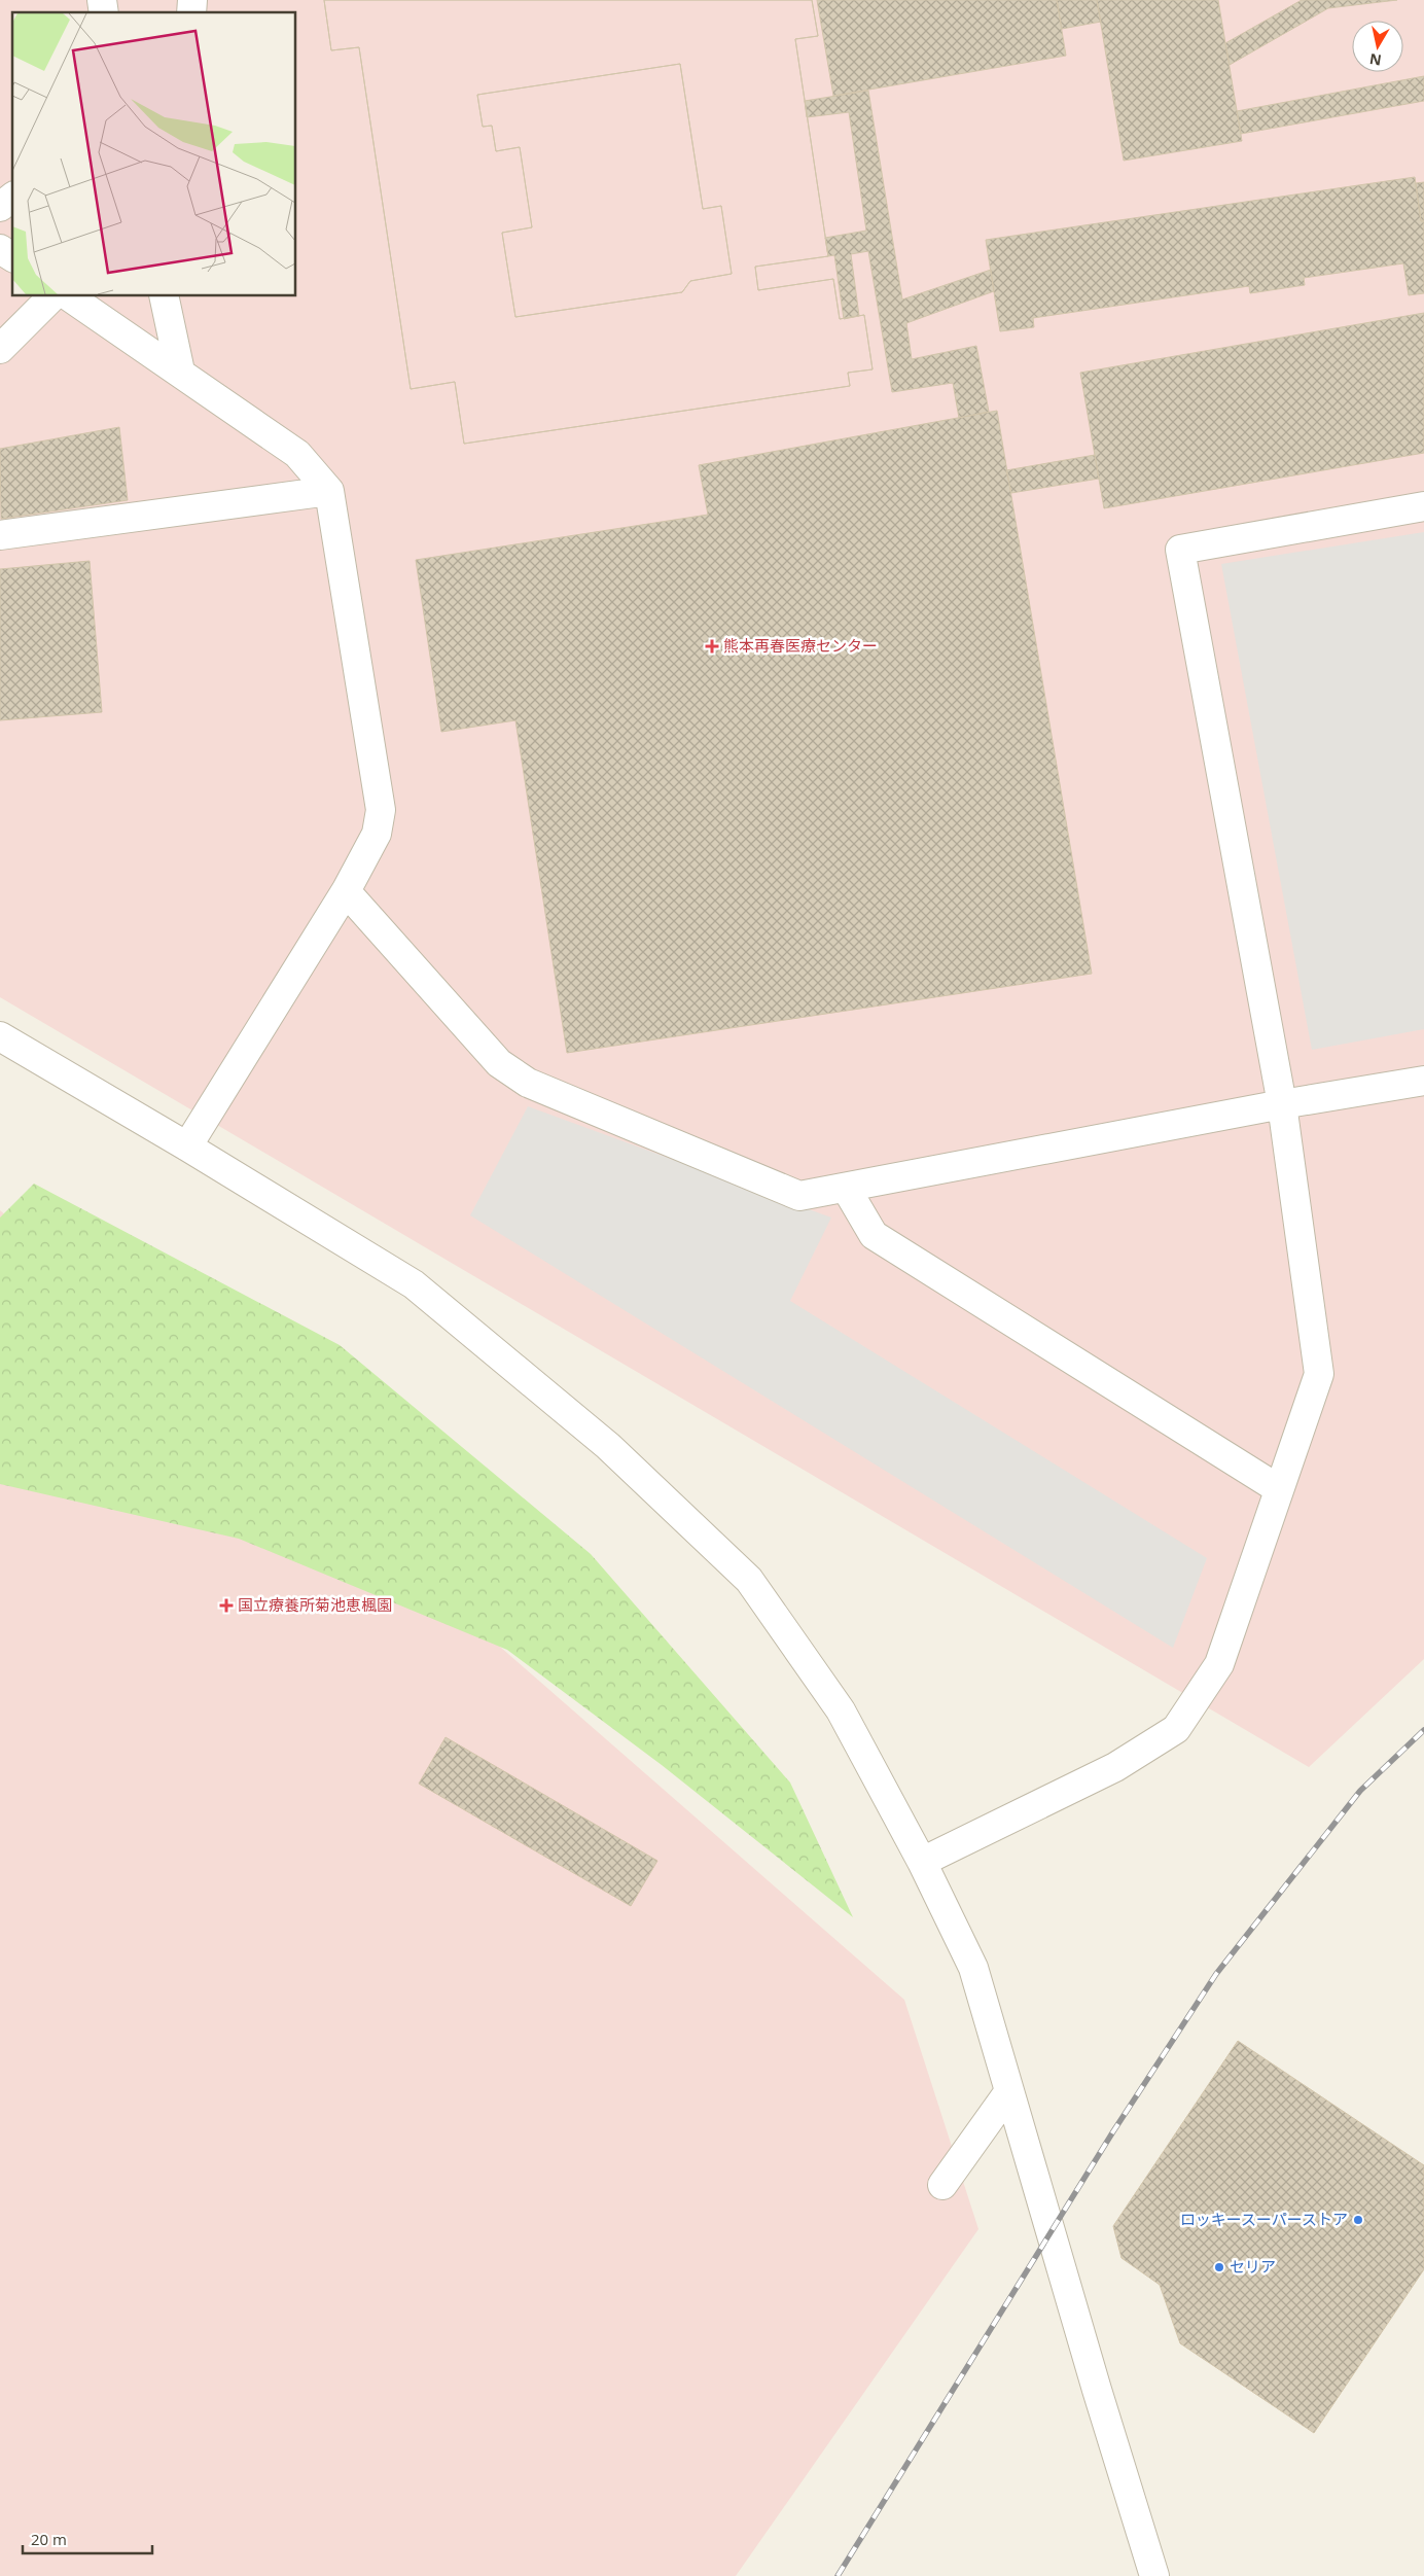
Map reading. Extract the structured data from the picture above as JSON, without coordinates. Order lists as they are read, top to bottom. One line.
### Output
{"places":{"health":["熊本再春医療センター","国立療養所菊池恵楓園"],"other":["ロッキースーパーストア","セリア"]},"scale_bar":"20 m","north":"bottom"}
